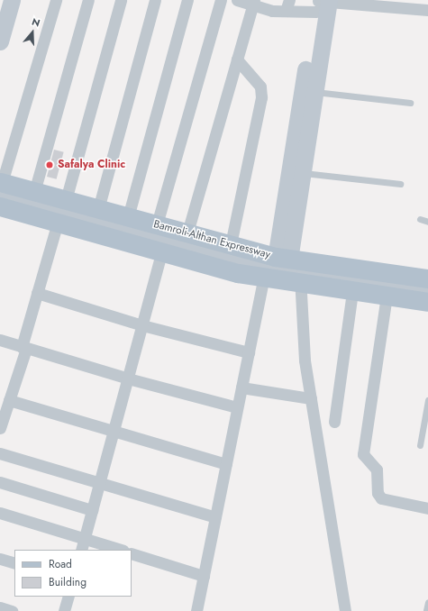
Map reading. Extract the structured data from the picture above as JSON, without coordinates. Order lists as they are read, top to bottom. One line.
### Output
{"streets":{"main road":["Bamroli-Althan Expressway"]},"places":["Safalya Clinic"],"legend":["Road","Building"],"north":"top"}
